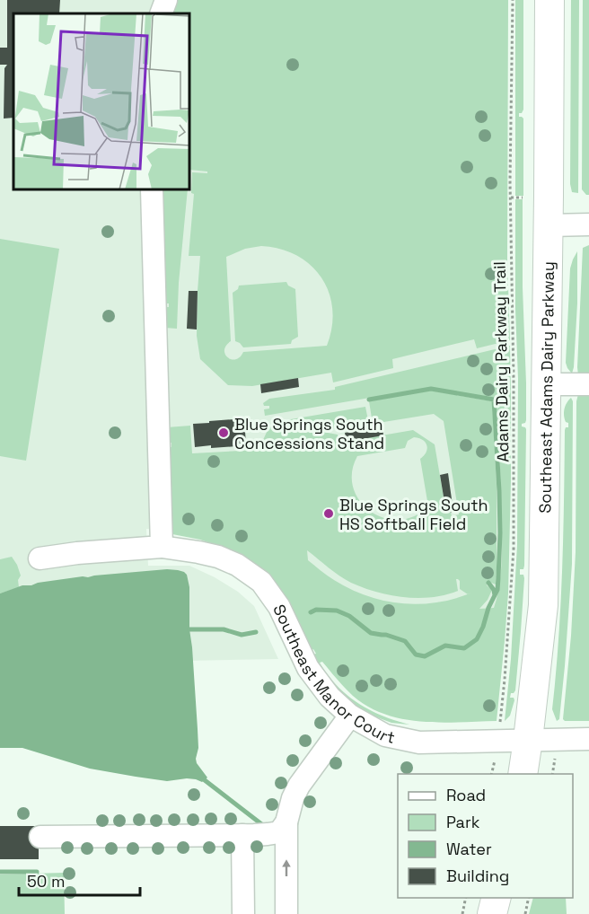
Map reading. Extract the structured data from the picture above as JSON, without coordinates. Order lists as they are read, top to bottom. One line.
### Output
{"streets":{"main road":["Southeast Adams Dairy Parkway"],"street":["Southeast Manor Court"],"path":["Adams Dairy Parkway Trail"]},"crossings":[["Southeast Adams Dairy Parkway","Southeast Manor Court"]],"places":["Blue Springs South Concessions Stand","Blue Springs South HS Softball Field"],"legend":["Road","Park","Water","Building"],"scale_bar":"50 m"}
